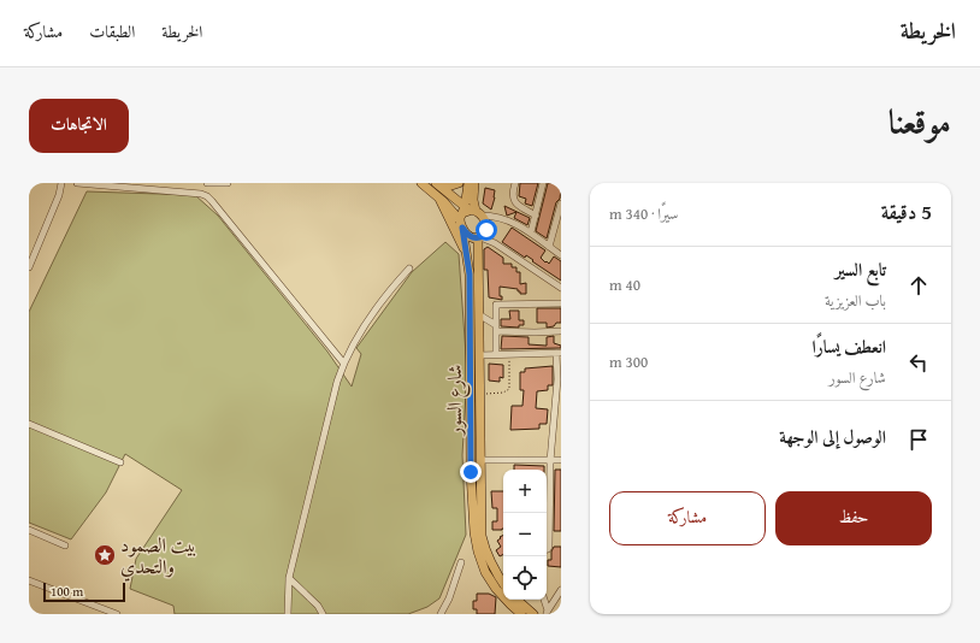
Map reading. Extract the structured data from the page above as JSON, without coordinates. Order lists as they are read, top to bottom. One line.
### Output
{"streets":{"main road":["شارع السور"]},"places":{"place":["بيت الصمود والتحدي"]},"scale_bar":"100 m","page":{"header":"الخريطة","nav":["الخريطة","الطبقات","مشاركة"],"title":"موقعنا","buttons":["الاتجاهات",["حفظ","مشاركة"]],"heading":["5 دقيقة","سيرًا · 340 m"],"list":[["تابع السير","باب العزيزية","40 m"],["انعطف يسارًا","شارع السور","300 m"],"الوصول إلى الوجهة"],"map_buttons":["+","−"],"scale":"100 m"}}
